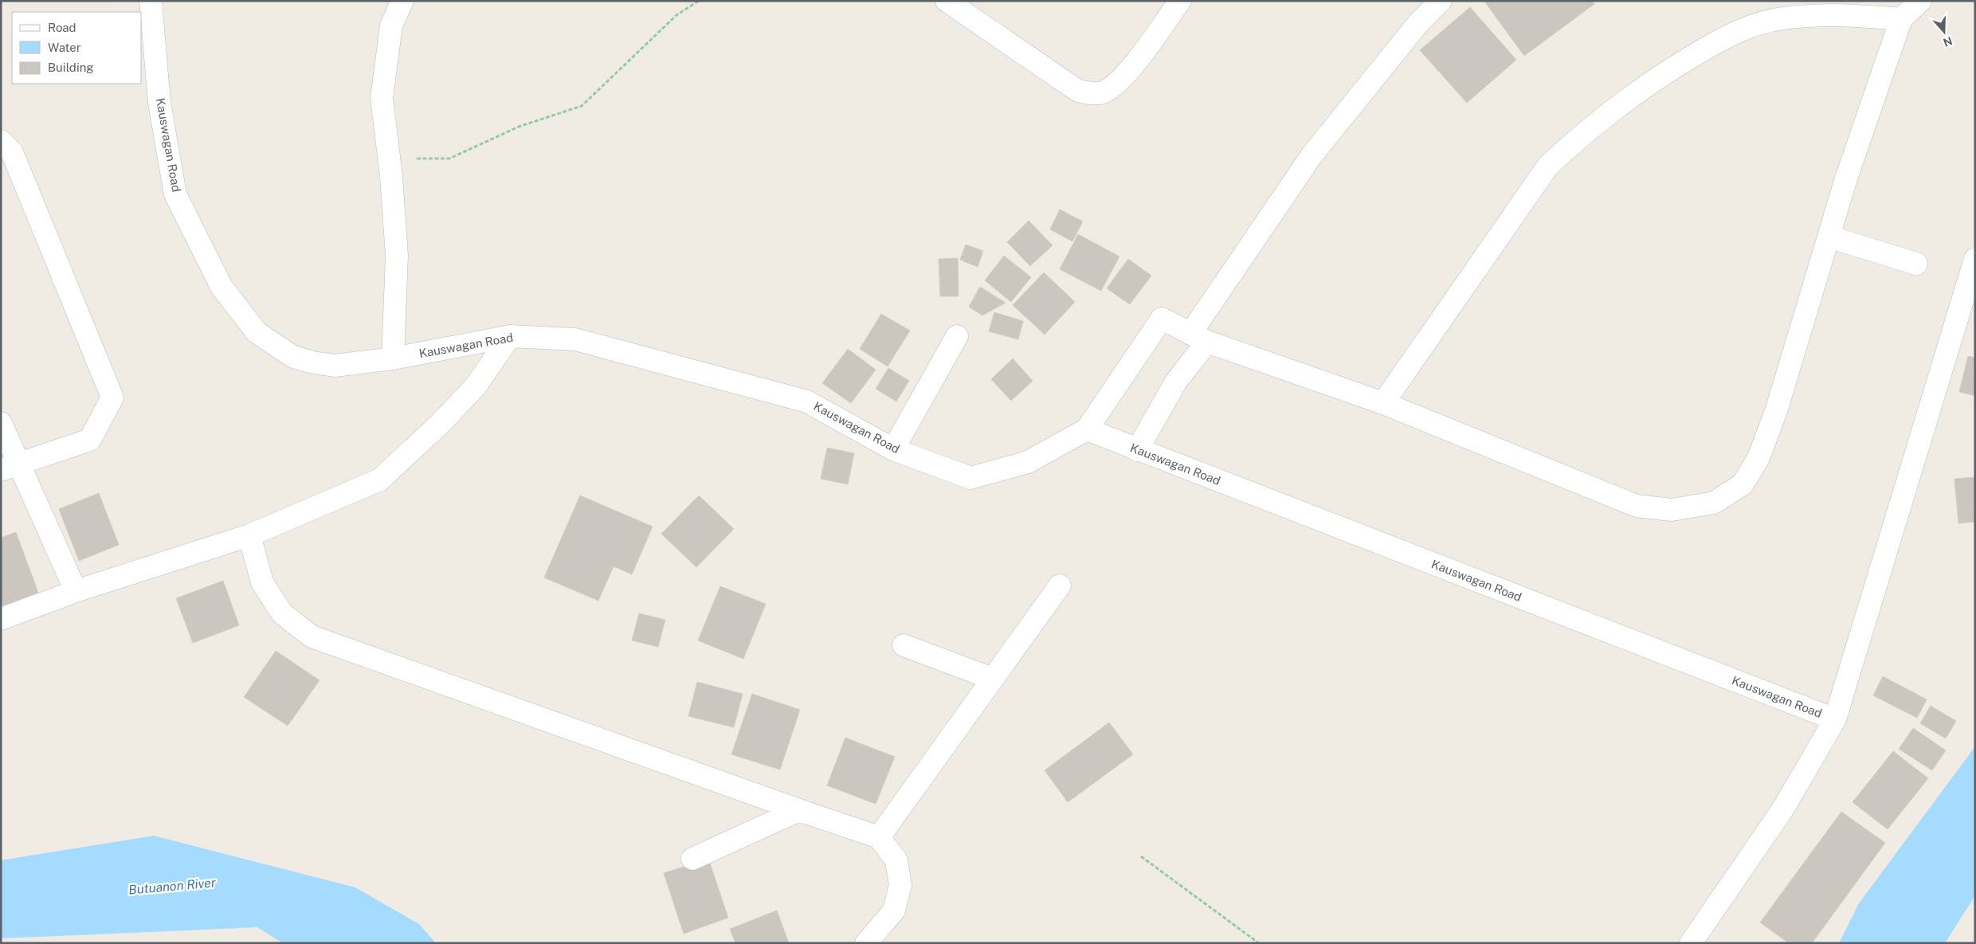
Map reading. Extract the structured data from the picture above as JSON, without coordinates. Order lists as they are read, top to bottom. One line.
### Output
{"streets":{"street":["Kauswagan Road"]},"water":["Butuanon River"],"legend":["Road","Water","Building"],"north":"bottom"}
